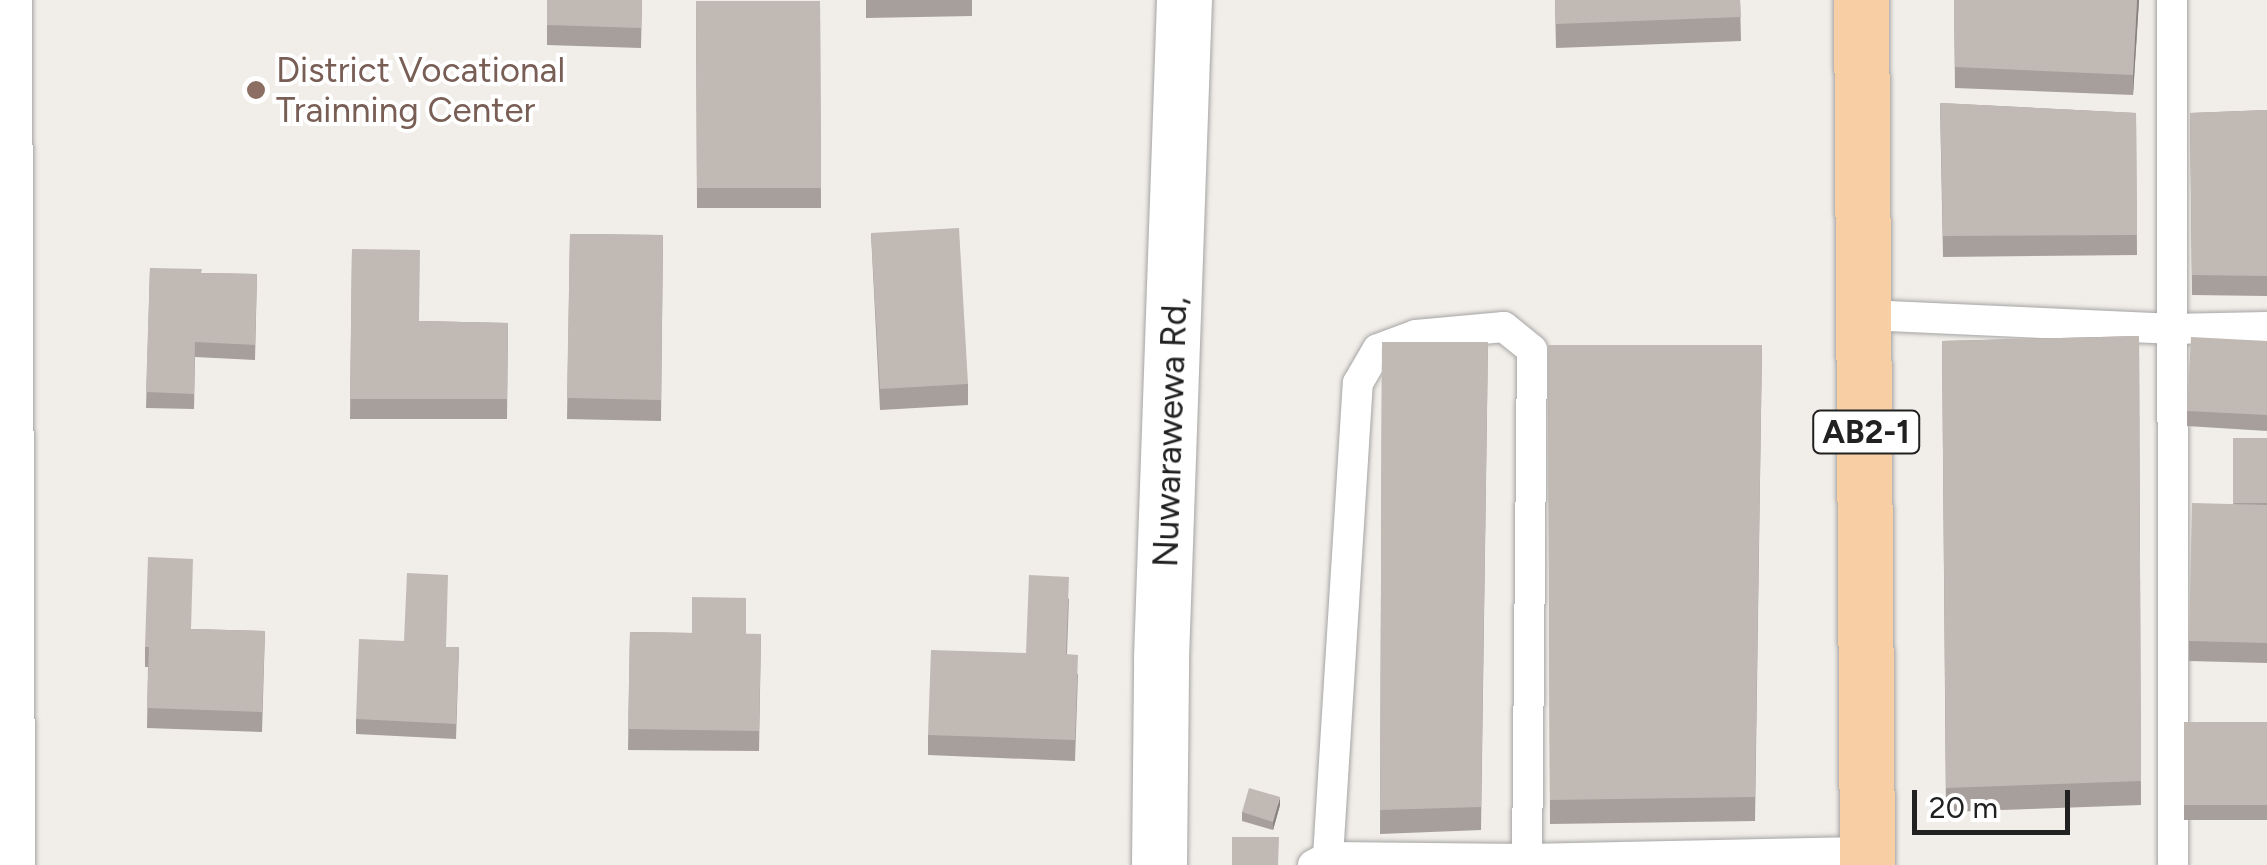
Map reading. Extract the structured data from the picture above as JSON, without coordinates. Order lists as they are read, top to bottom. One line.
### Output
{"streets":{"main road":["AB2-1"],"street":["Nuwarawewa Rd,"]},"places":["District Vocational Trainning Center"],"scale_bar":"20 m"}
